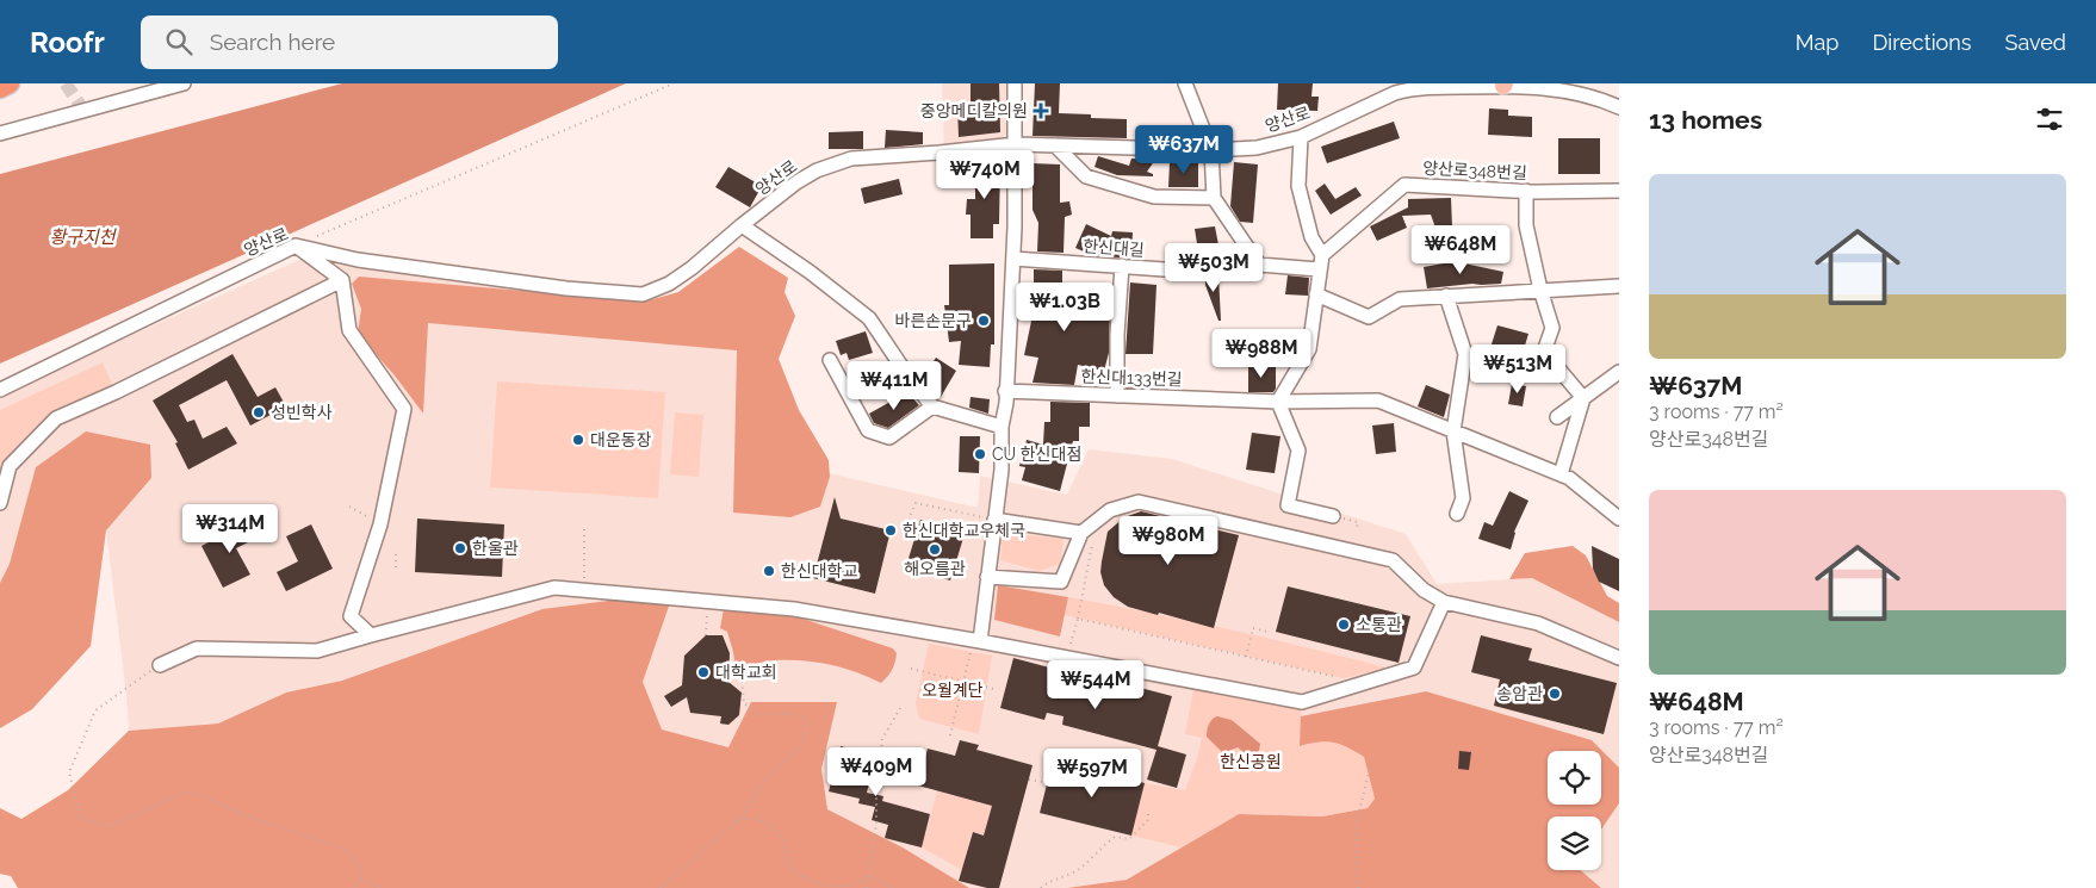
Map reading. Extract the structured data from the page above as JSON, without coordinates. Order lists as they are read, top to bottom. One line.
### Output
{"streets":{"street":["양산로","양산로348번길","한신대길","한신대133번길"]},"crossings":[["양산로348번길","한신대길"]],"water":["황구지천"],"parks":["오월계단","한신공원"],"places":{"health":["중앙메디칼의원"],"other":["바른손문구","성빈학사","대운동장","CU 한신대점","한신대학교우체국","한울관","해오름관","한신대학교","소통관","대학교회","송암관"]},"page":{"header":"Roofr","search":"Search here","nav":["Map","Directions","Saved"],"heading":"13 homes","price":["₩637M","₩740M","₩648M","₩503M","₩1.03B","₩988M","₩513M","₩411M","₩314M","₩980M","₩544M","₩409M","₩597M"],"list":[{"name":"₩637M","note":"3 rooms · 77 m² · 양산로348번길"},{"name":"₩648M","note":"3 rooms · 77 m² · 양산로348번길"}]}}
